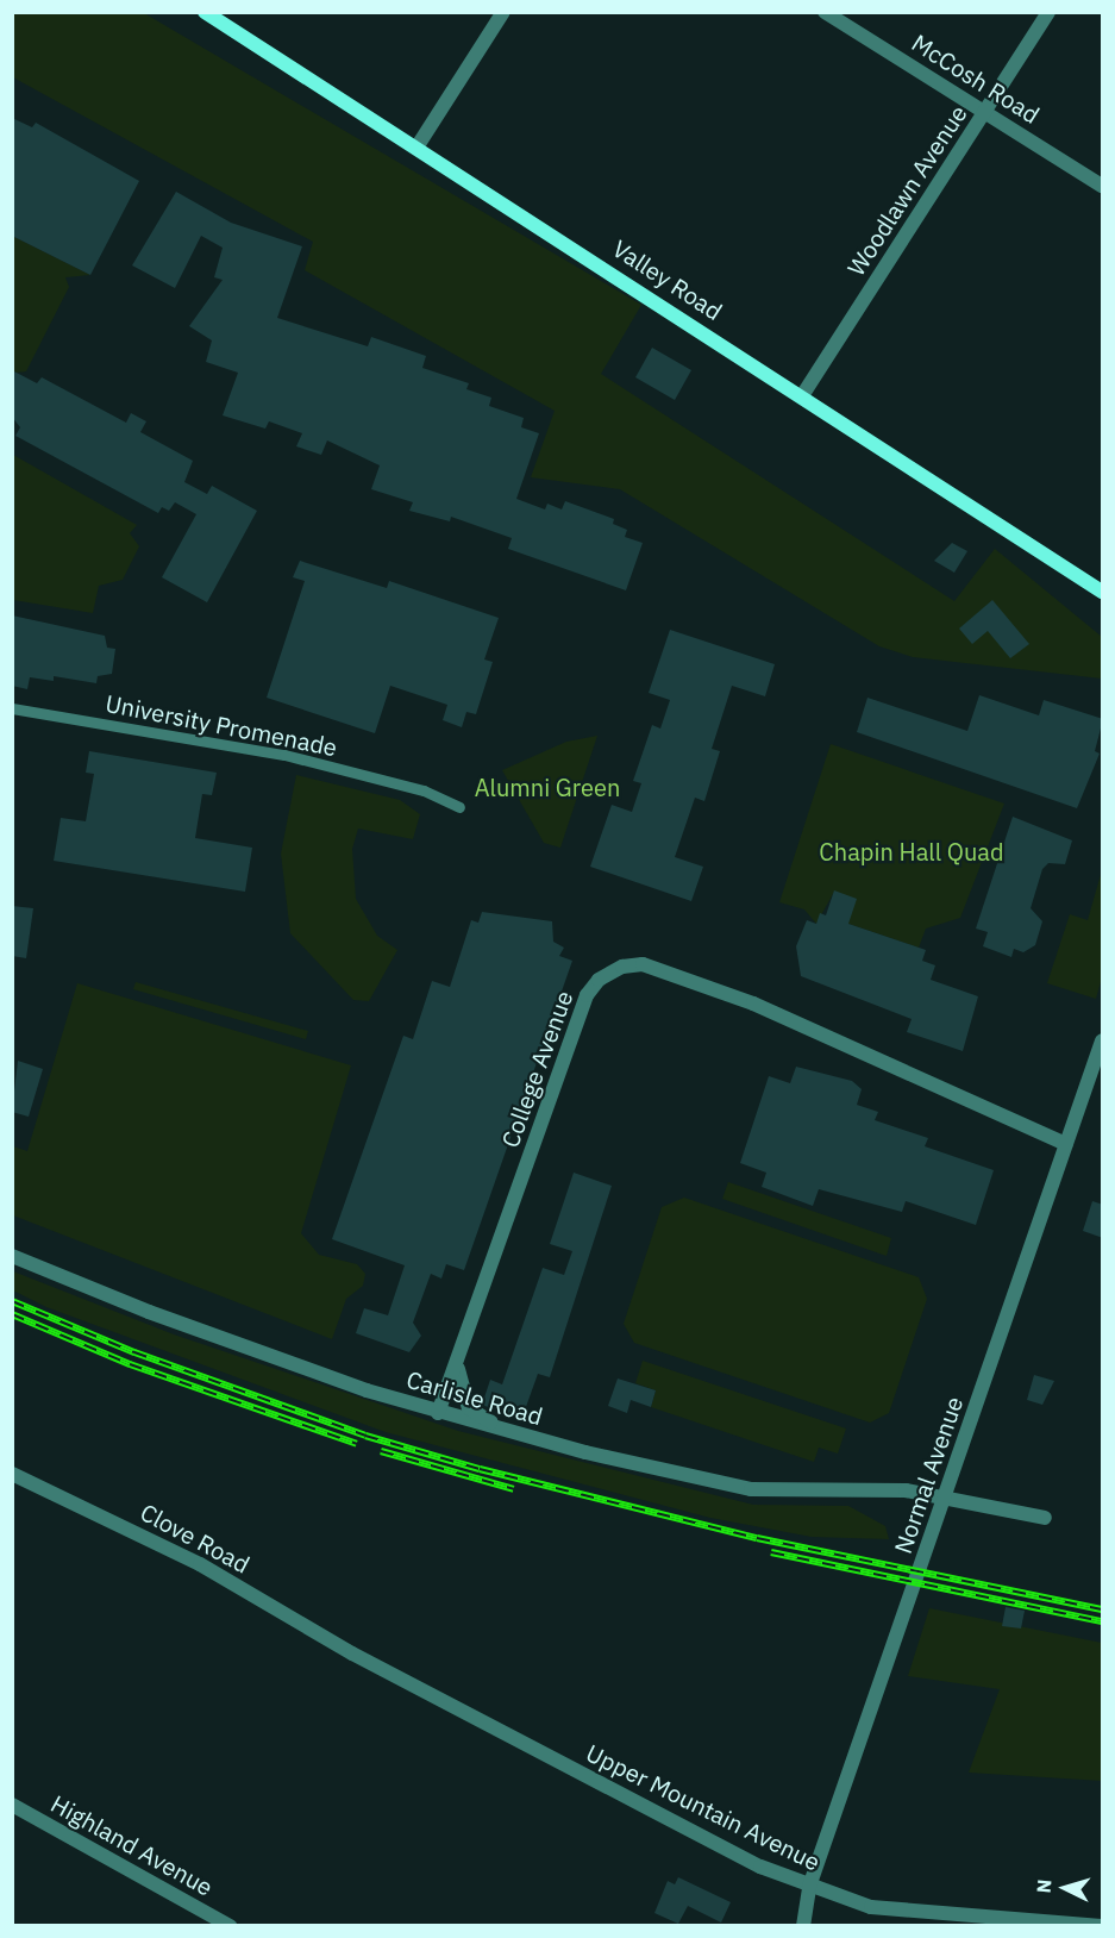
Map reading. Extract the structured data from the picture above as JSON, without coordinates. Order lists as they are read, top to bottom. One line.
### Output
{"streets":{"main road":["Valley Road"],"street":["McCosh Road","Woodlawn Avenue","University Promenade","College Avenue","Carlisle Road","Normal Avenue","Clove Road","Upper Mountain Avenue","Highland Avenue"]},"crossings":[["McCosh Road","Woodlawn Avenue"],["Woodlawn Avenue","Valley Road"],["College Avenue","Carlisle Road"],["College Avenue","Normal Avenue"],["Carlisle Road","Normal Avenue"],["Normal Avenue","Upper Mountain Avenue"],["Clove Road","Upper Mountain Avenue"]],"parks":["Alumni Green","Chapin Hall Quad"],"north":"left"}
